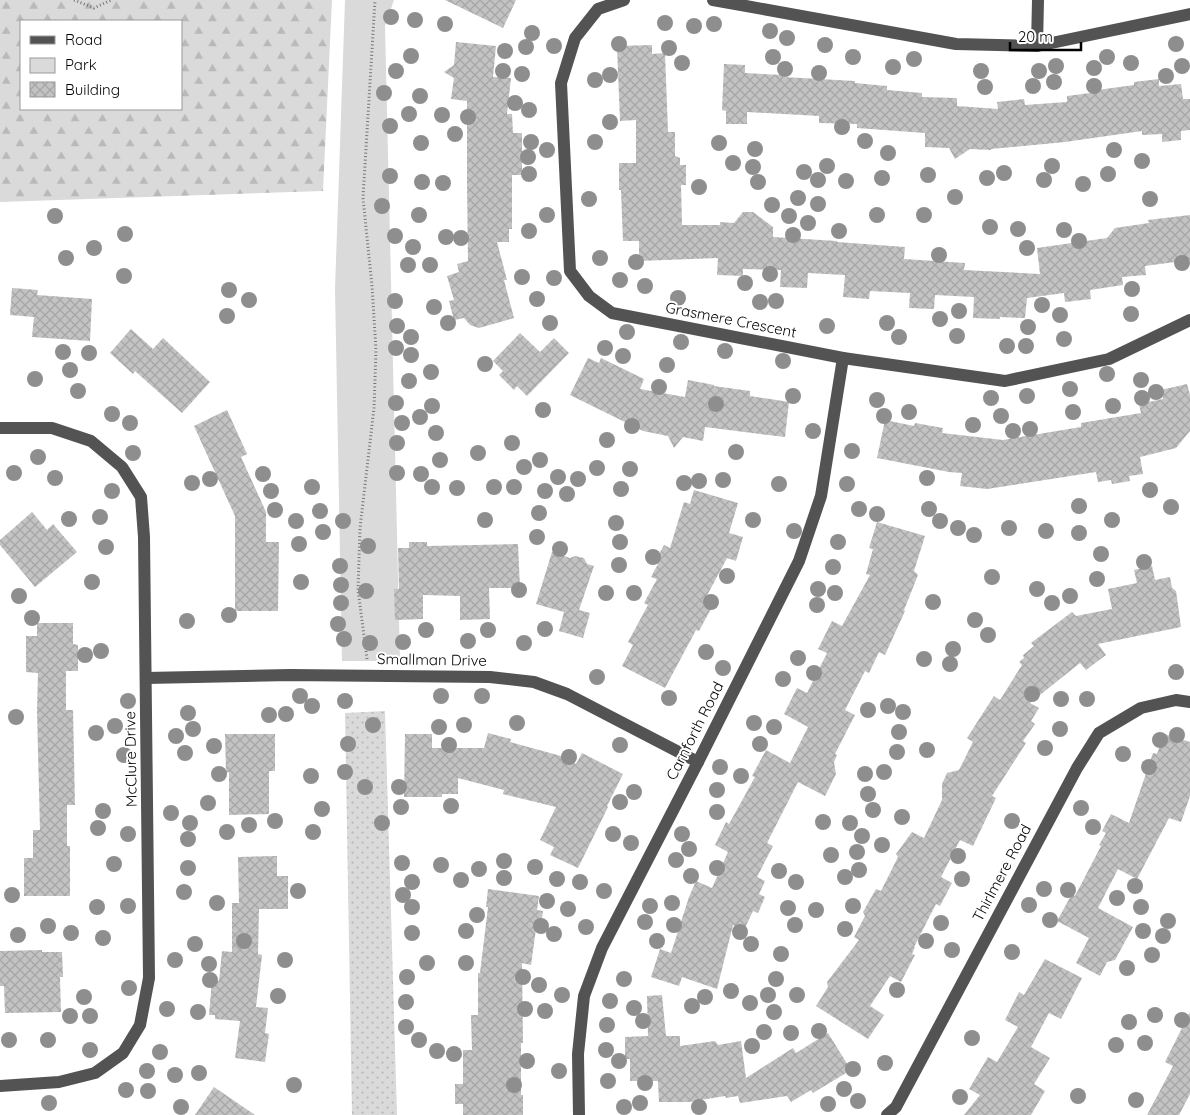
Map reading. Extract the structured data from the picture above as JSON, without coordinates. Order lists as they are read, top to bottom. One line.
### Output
{"streets":{"street":["Grasmere Crescent","Smallman Drive","Carnforth Road","McClure Drive","Thirlmere Road"]},"crossings":[["Grasmere Crescent","Carnforth Road"],["Smallman Drive","Carnforth Road"],["Smallman Drive","McClure Drive"]],"legend":["Road","Park","Building"],"scale_bar":"20 m"}
